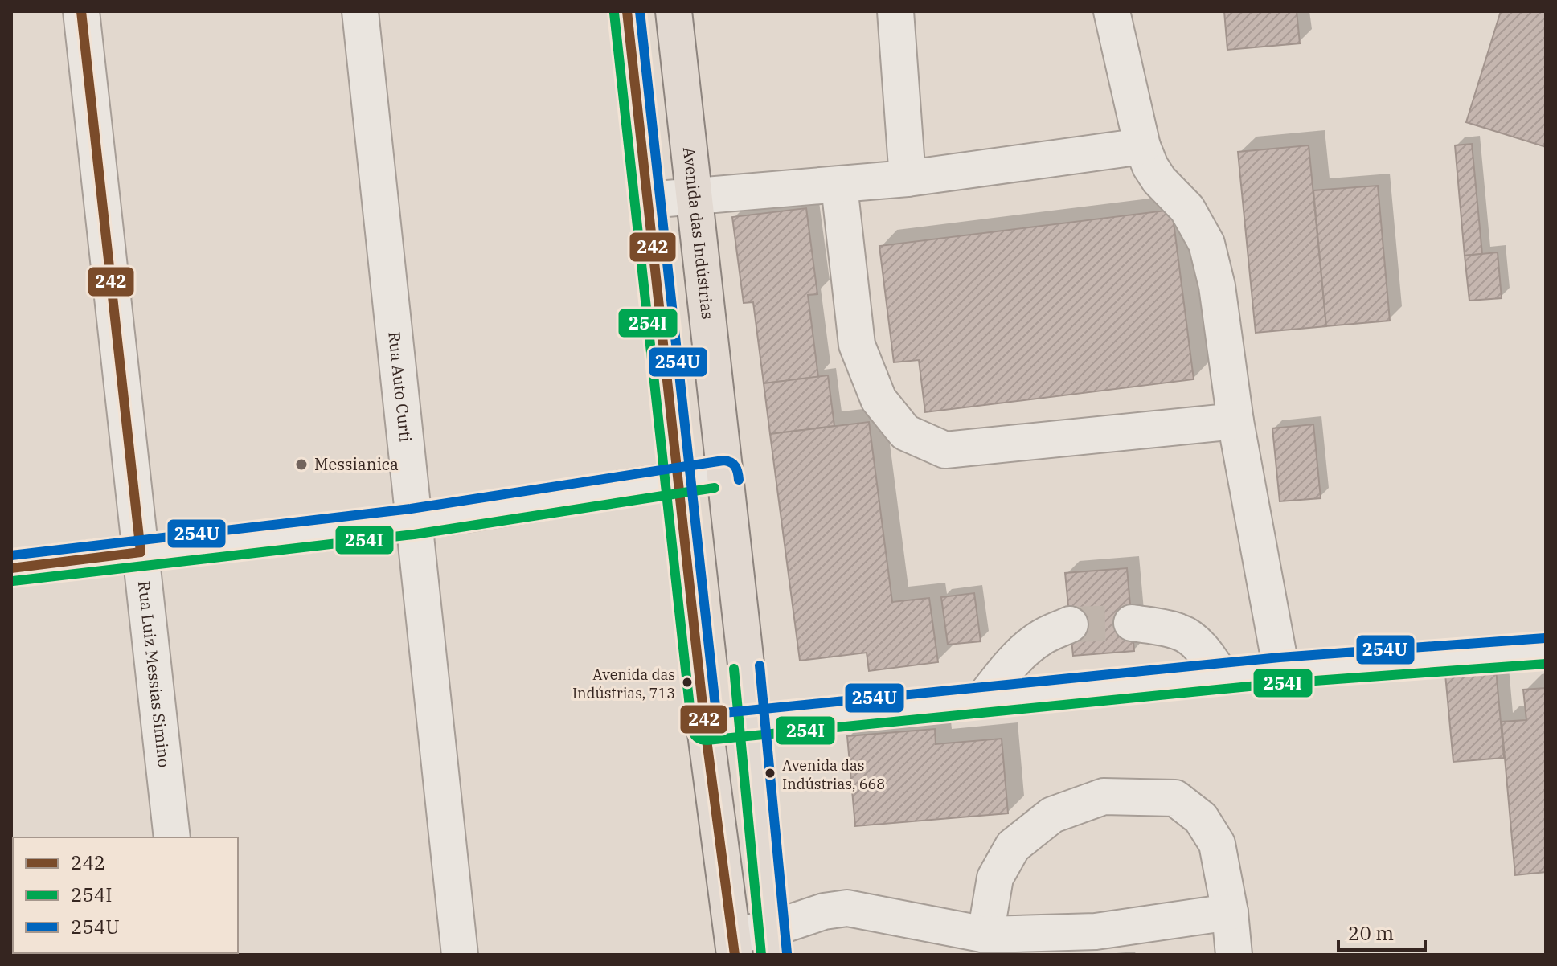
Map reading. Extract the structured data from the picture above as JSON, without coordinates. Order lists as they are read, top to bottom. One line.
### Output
{"streets":{"main road":["Avenida das Indústrias"],"street":["Rua Auto Curti","Rua Luiz Messias Simino"]},"places":["Messianica","Avenida das Indústrias, 713","Avenida das Indústrias, 668"],"lines":["transit line 242","transit line 254U","transit line 254I"],"legend":["242","254I","254U"],"scale_bar":"20 m"}
